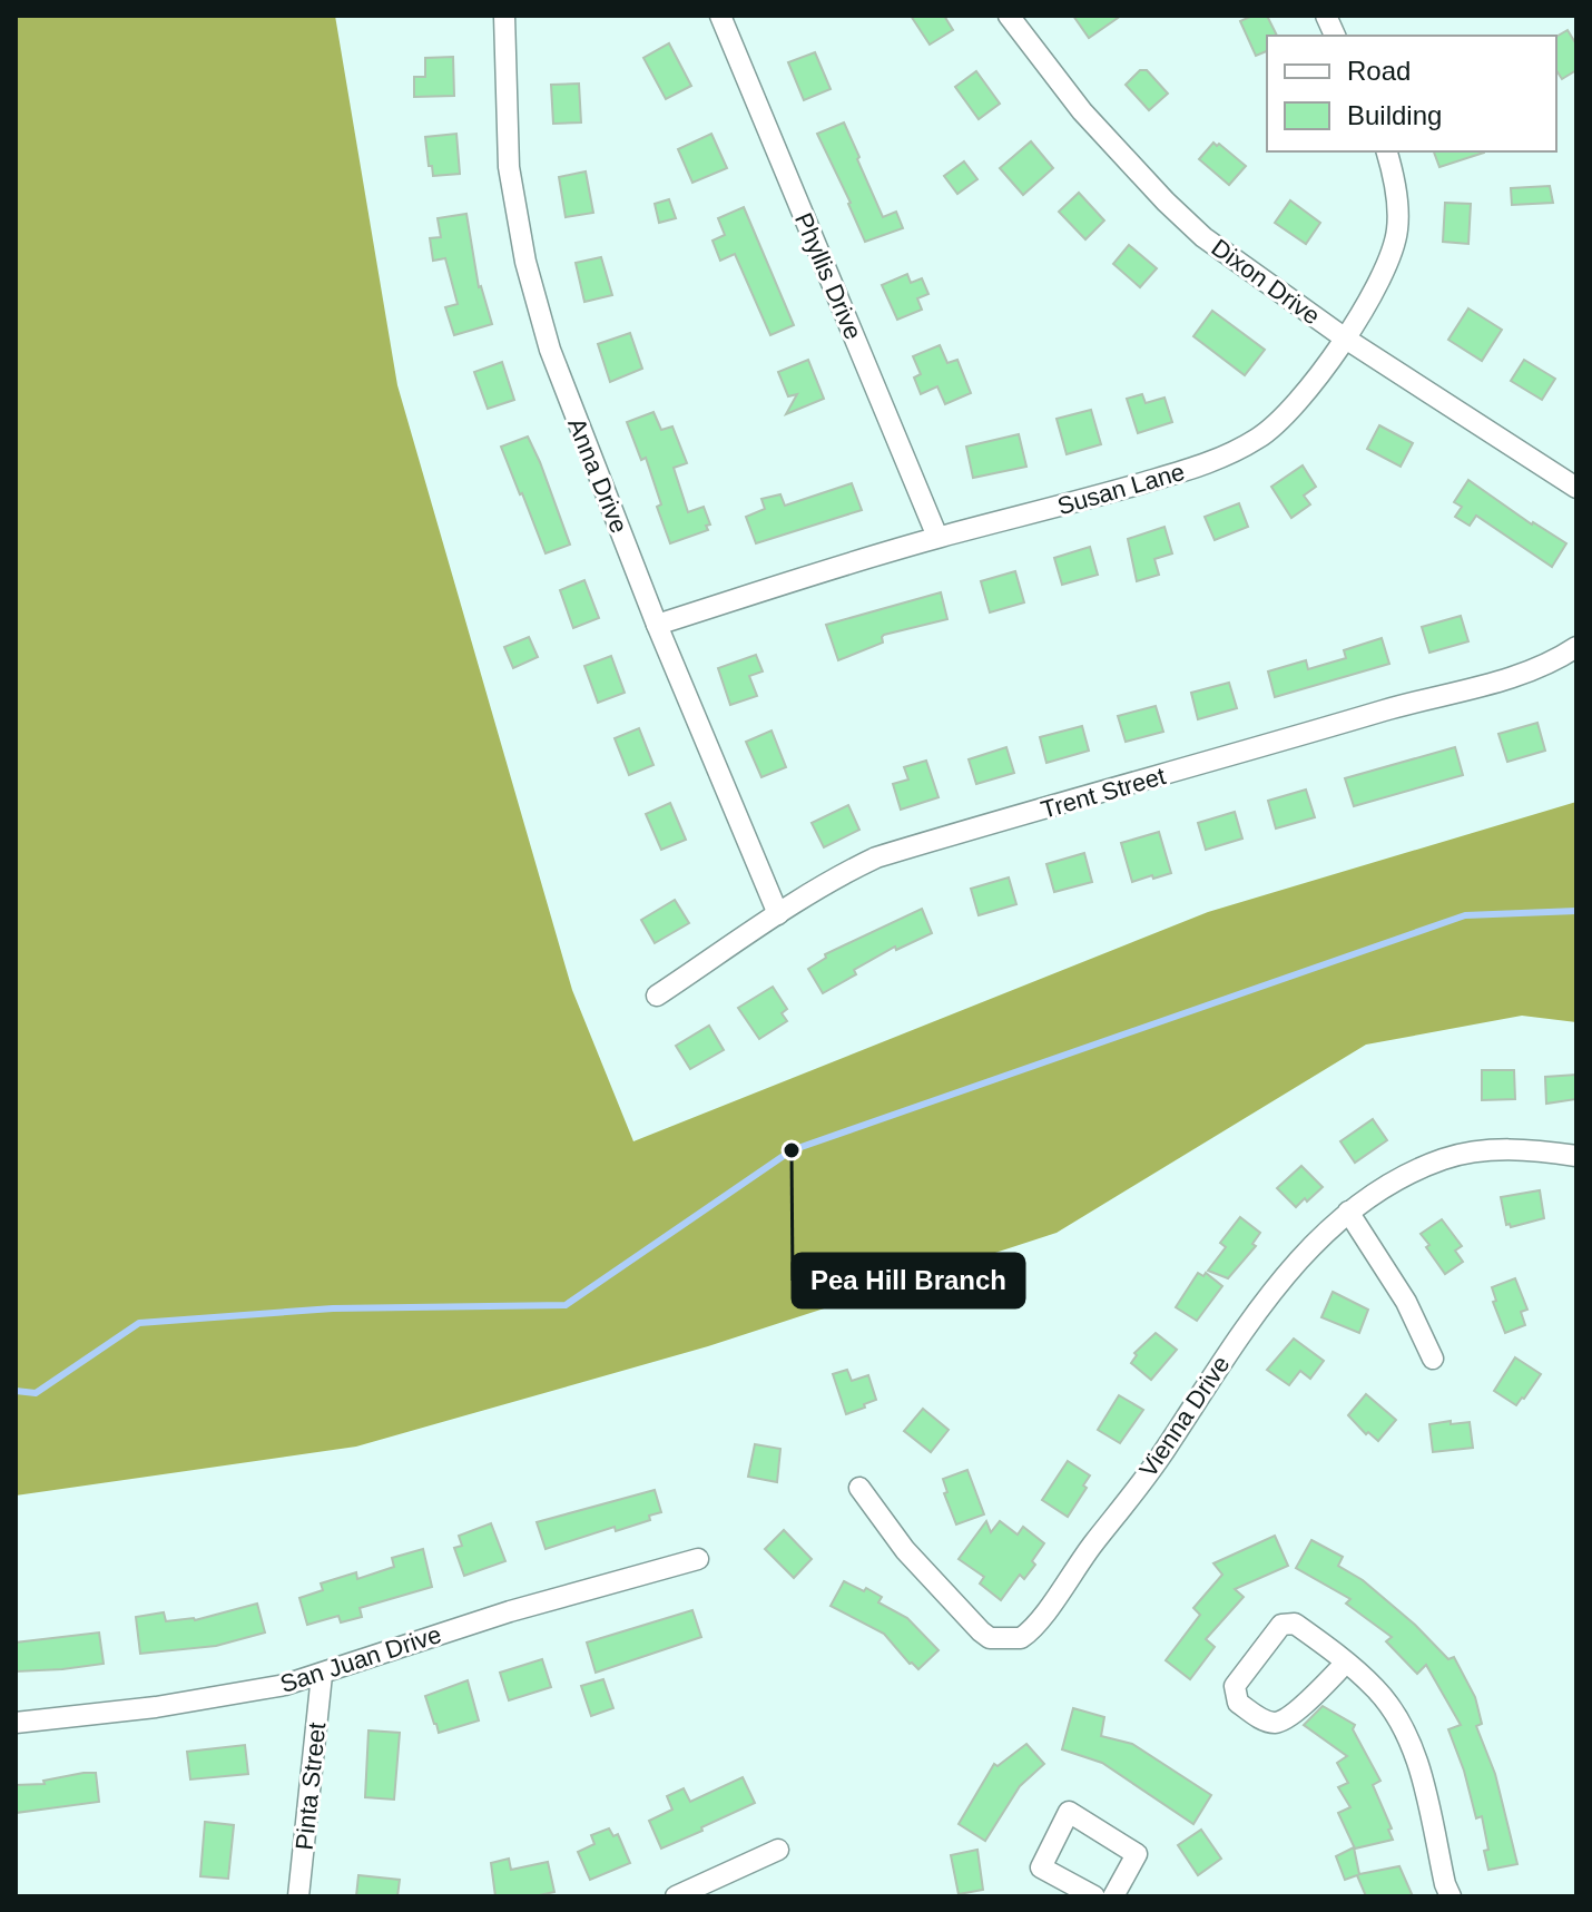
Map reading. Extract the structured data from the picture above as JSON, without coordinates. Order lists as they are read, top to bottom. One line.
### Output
{"streets":{"street":["Phyllis Drive","Dixon Drive","Anna Drive","Susan Lane","Trent Street","Vienna Drive","San Juan Drive","Pinta Street"]},"crossings":[["Phyllis Drive","Susan Lane"],["Dixon Drive","Susan Lane"],["Anna Drive","Susan Lane"],["Anna Drive","Trent Street"],["San Juan Drive","Pinta Street"]],"places":["Pea Hill Branch"],"legend":["Road","Building"]}
